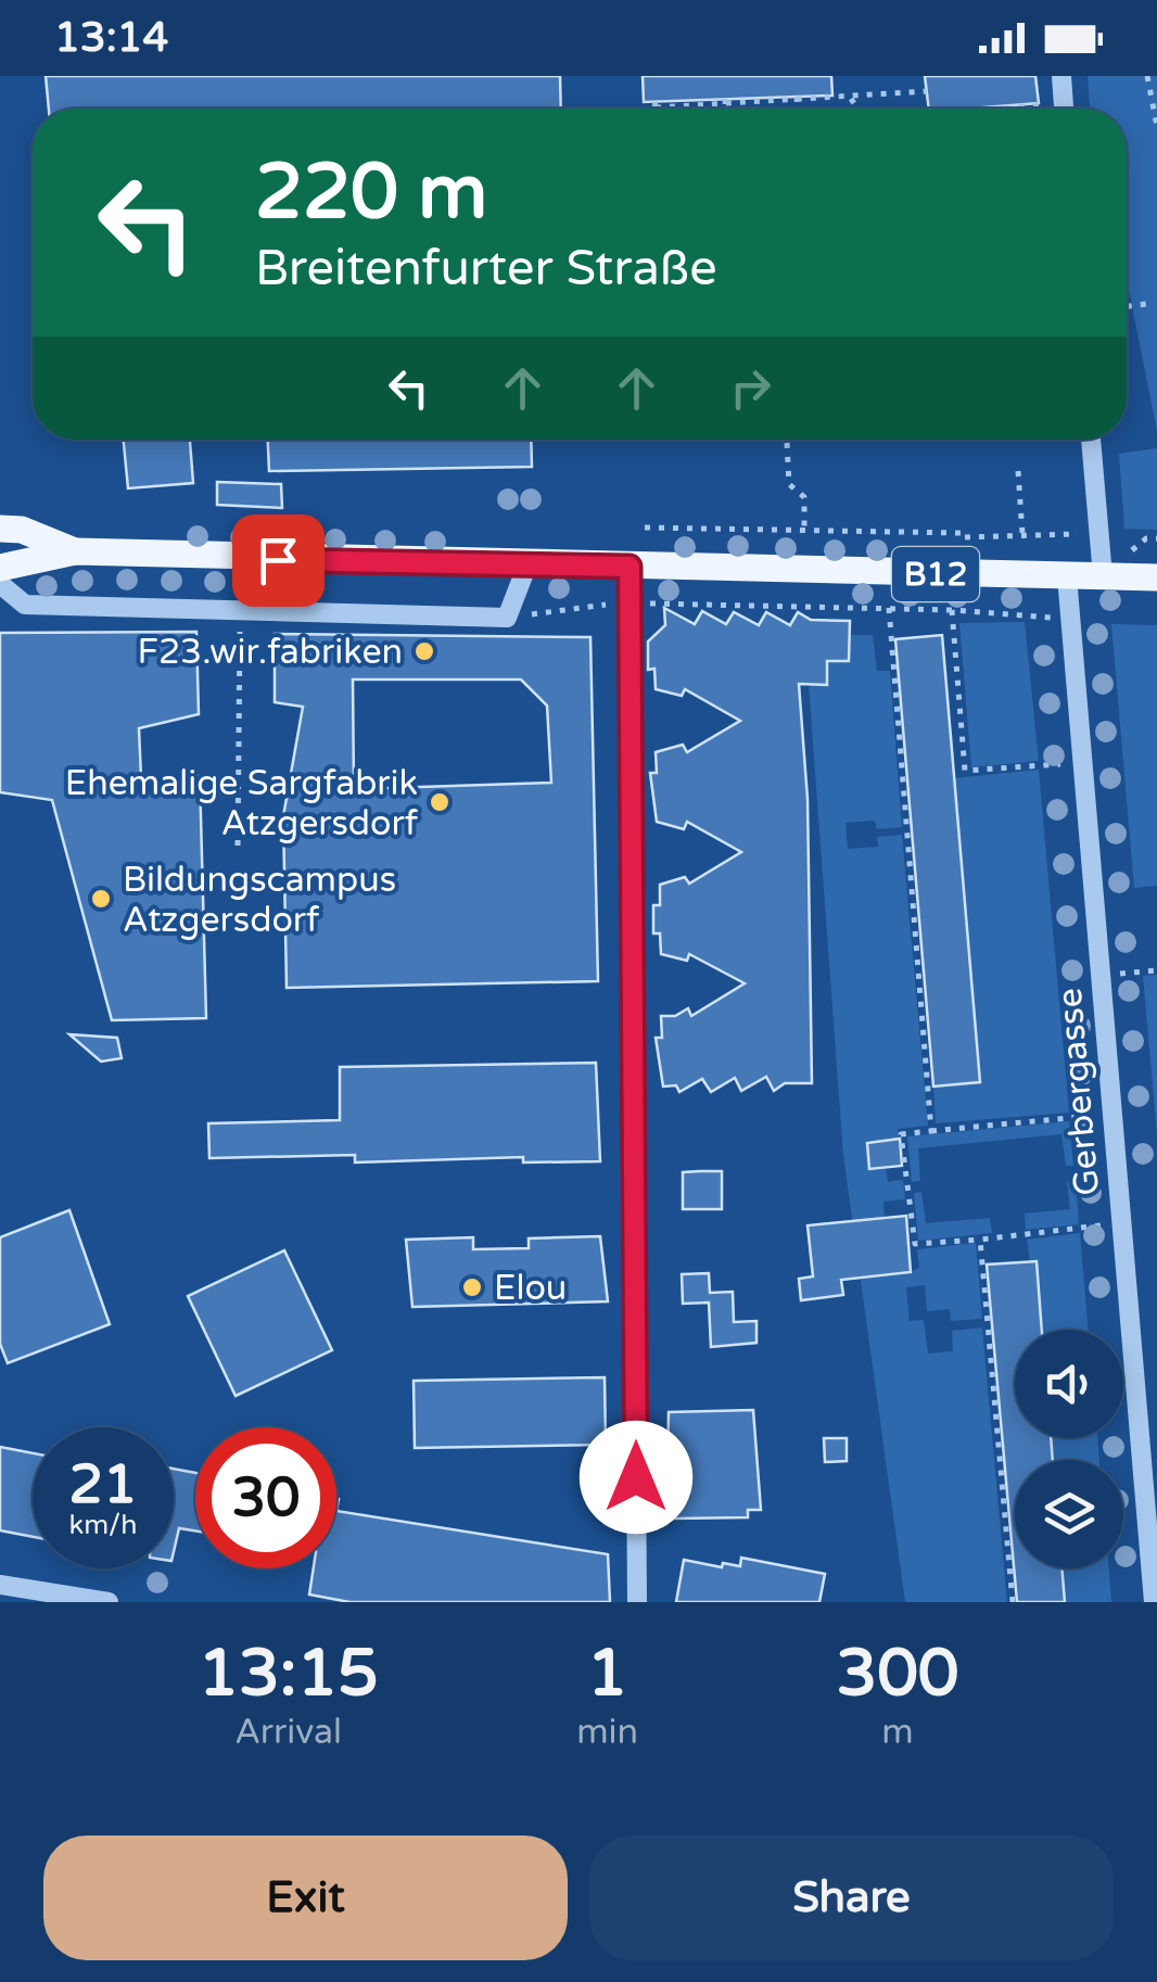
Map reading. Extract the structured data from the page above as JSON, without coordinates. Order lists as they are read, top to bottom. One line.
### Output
{"streets":{"main road":["B12"],"street":["Gerbergasse"]},"crossings":[["B12","Gerbergasse"]],"places":["F23.wir.fabriken","Ehemalige Sargfabrik Atzgersdorf","Bildungscampus Atzgersdorf","Elou"],"page":{"status":"13:14","turn":["220 m","Breitenfurter Straße"],"speed":"21 km/h","limit":"30","eta":["13:15","Arrival","1","min","300","m"],"buttons":["Exit","Share"]}}
